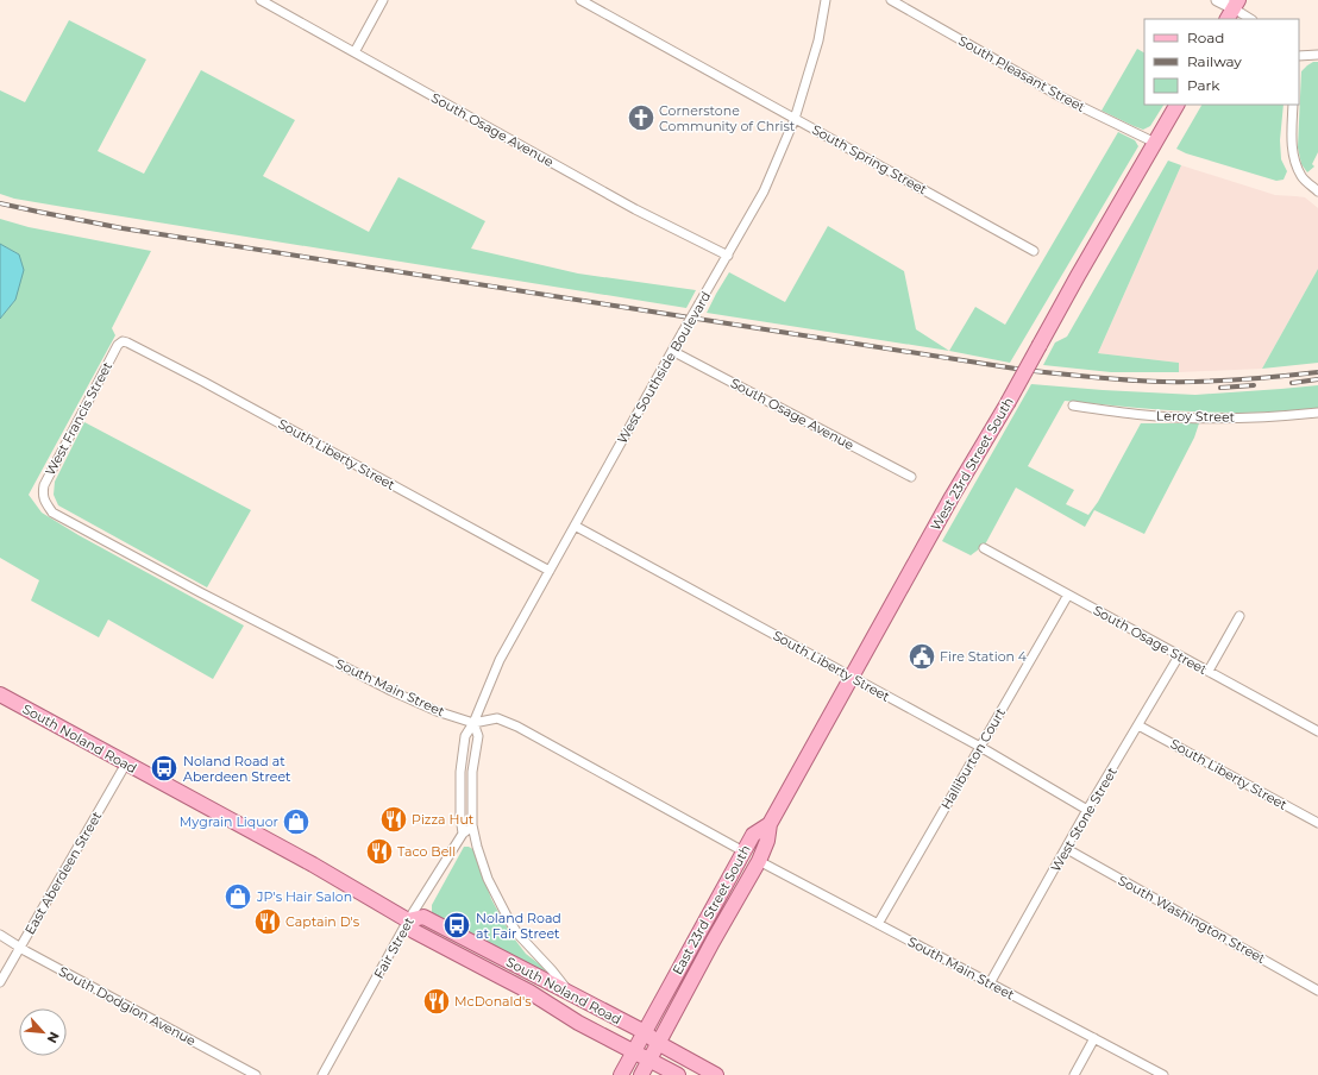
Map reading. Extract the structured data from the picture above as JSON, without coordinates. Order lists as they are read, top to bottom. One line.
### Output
{"streets":{"main road":["West 23rd Street South","South Noland Road","East 23rd Street South"],"street":["South Pleasant Street","South Osage Avenue","South Spring Street","West Southside Boulevard","Leroy Street","West Francis Street","South Liberty Street","South Osage Street","South Main Street","Halliburton Court","West Stone Street","East Aberdeen Street","South Washington Street","Fair Street","South Dodgion Avenue"]},"crossings":[["South Pleasant Street","West 23rd Street South"],["South Osage Avenue","West Southside Boulevard"],["South Spring Street","West Southside Boulevard"],["West Southside Boulevard","South Liberty Street"],["West Southside Boulevard","South Main Street"],["West Southside Boulevard","Fair Street"],["West Francis Street","South Liberty Street"],["West Francis Street","South Main Street"],["South Liberty Street","West 23rd Street South"],["South Liberty Street","Halliburton Court"],["South Liberty Street","West Stone Street"],["West 23rd Street South","East 23rd Street South"],["South Osage Street","Halliburton Court"],["South Osage Street","West Stone Street"],["South Main Street","Halliburton Court"],["South Main Street","West Stone Street"],["South Main Street","East 23rd Street South"],["South Noland Road","East Aberdeen Street"],["South Noland Road","East 23rd Street South"],["South Noland Road","Fair Street"],["West Stone Street","South Washington Street"],["East Aberdeen Street","South Dodgion Avenue"]],"places":{"church":["Cornerstone Community of Christ"],"public building":["Fire Station 4"],"bus stop":["Noland Road at Aberdeen Street","Noland Road at Fair Street"],"restaurant":["Pizza Hut","Taco Bell","Captain D's","McDonald's"],"shop":["Mygrain Liquor","JP's Hair Salon"]},"legend":["Road","Railway","Park"],"north":"bottom right"}
